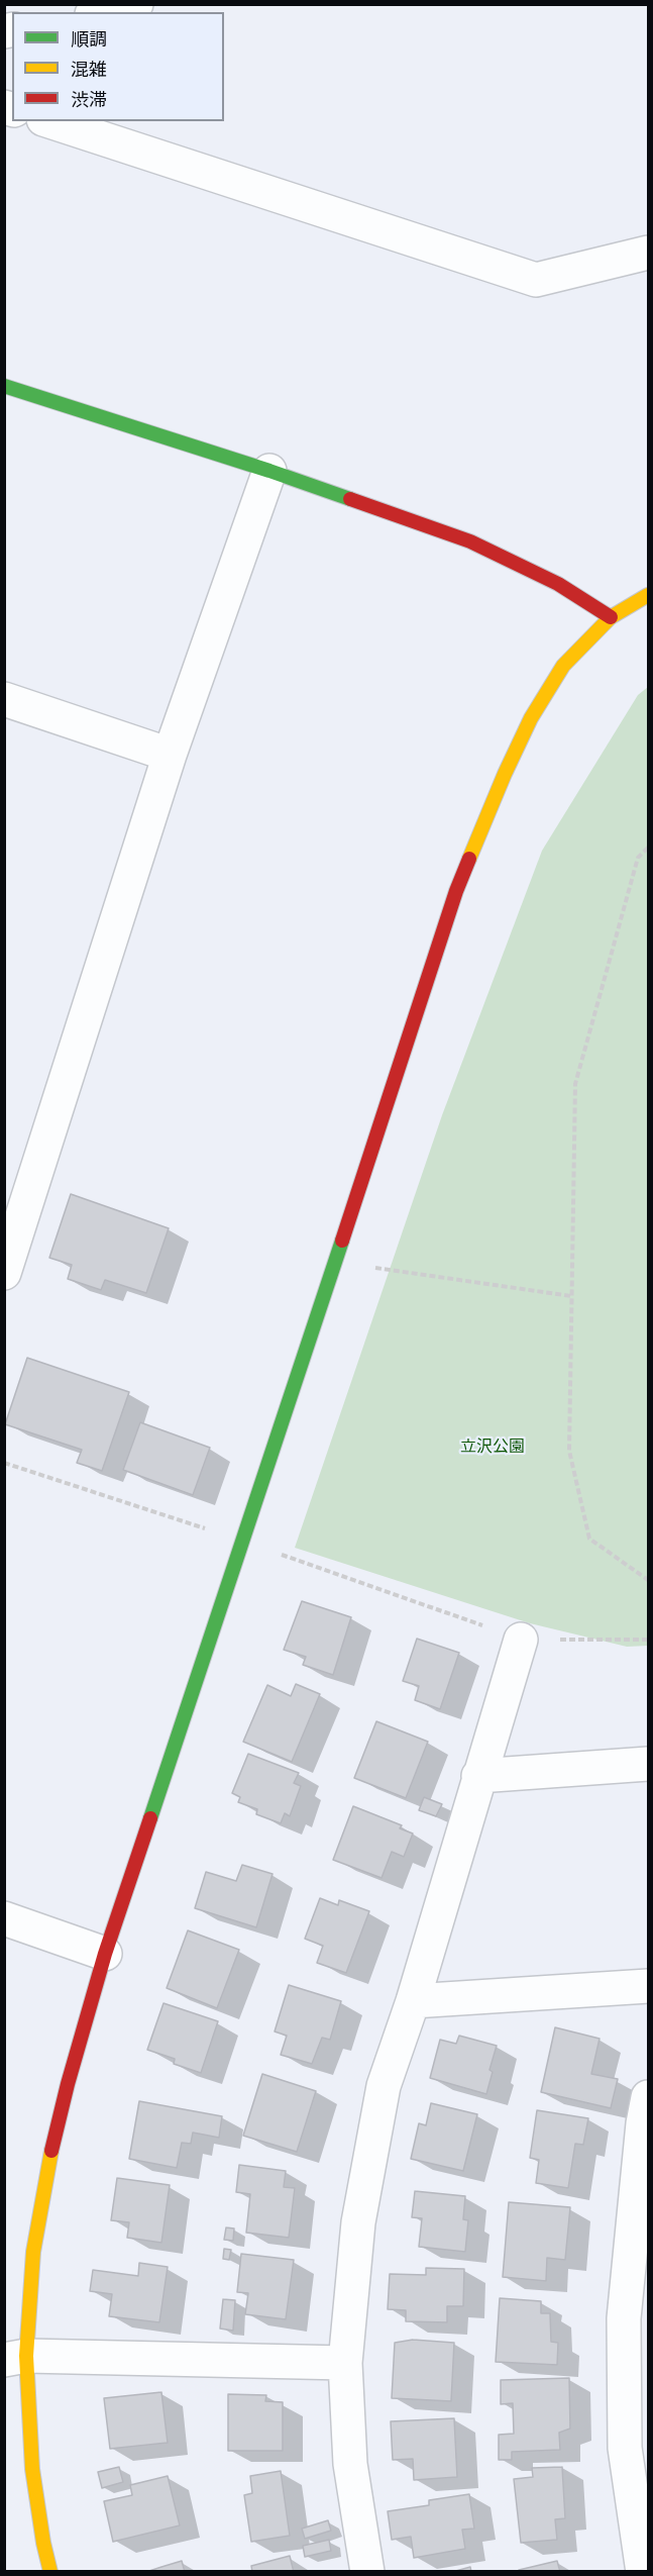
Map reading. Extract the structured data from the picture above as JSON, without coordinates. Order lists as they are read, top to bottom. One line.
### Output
{"parks":["立沢公園"],"legend":["順調","混雑","渋滞"]}
